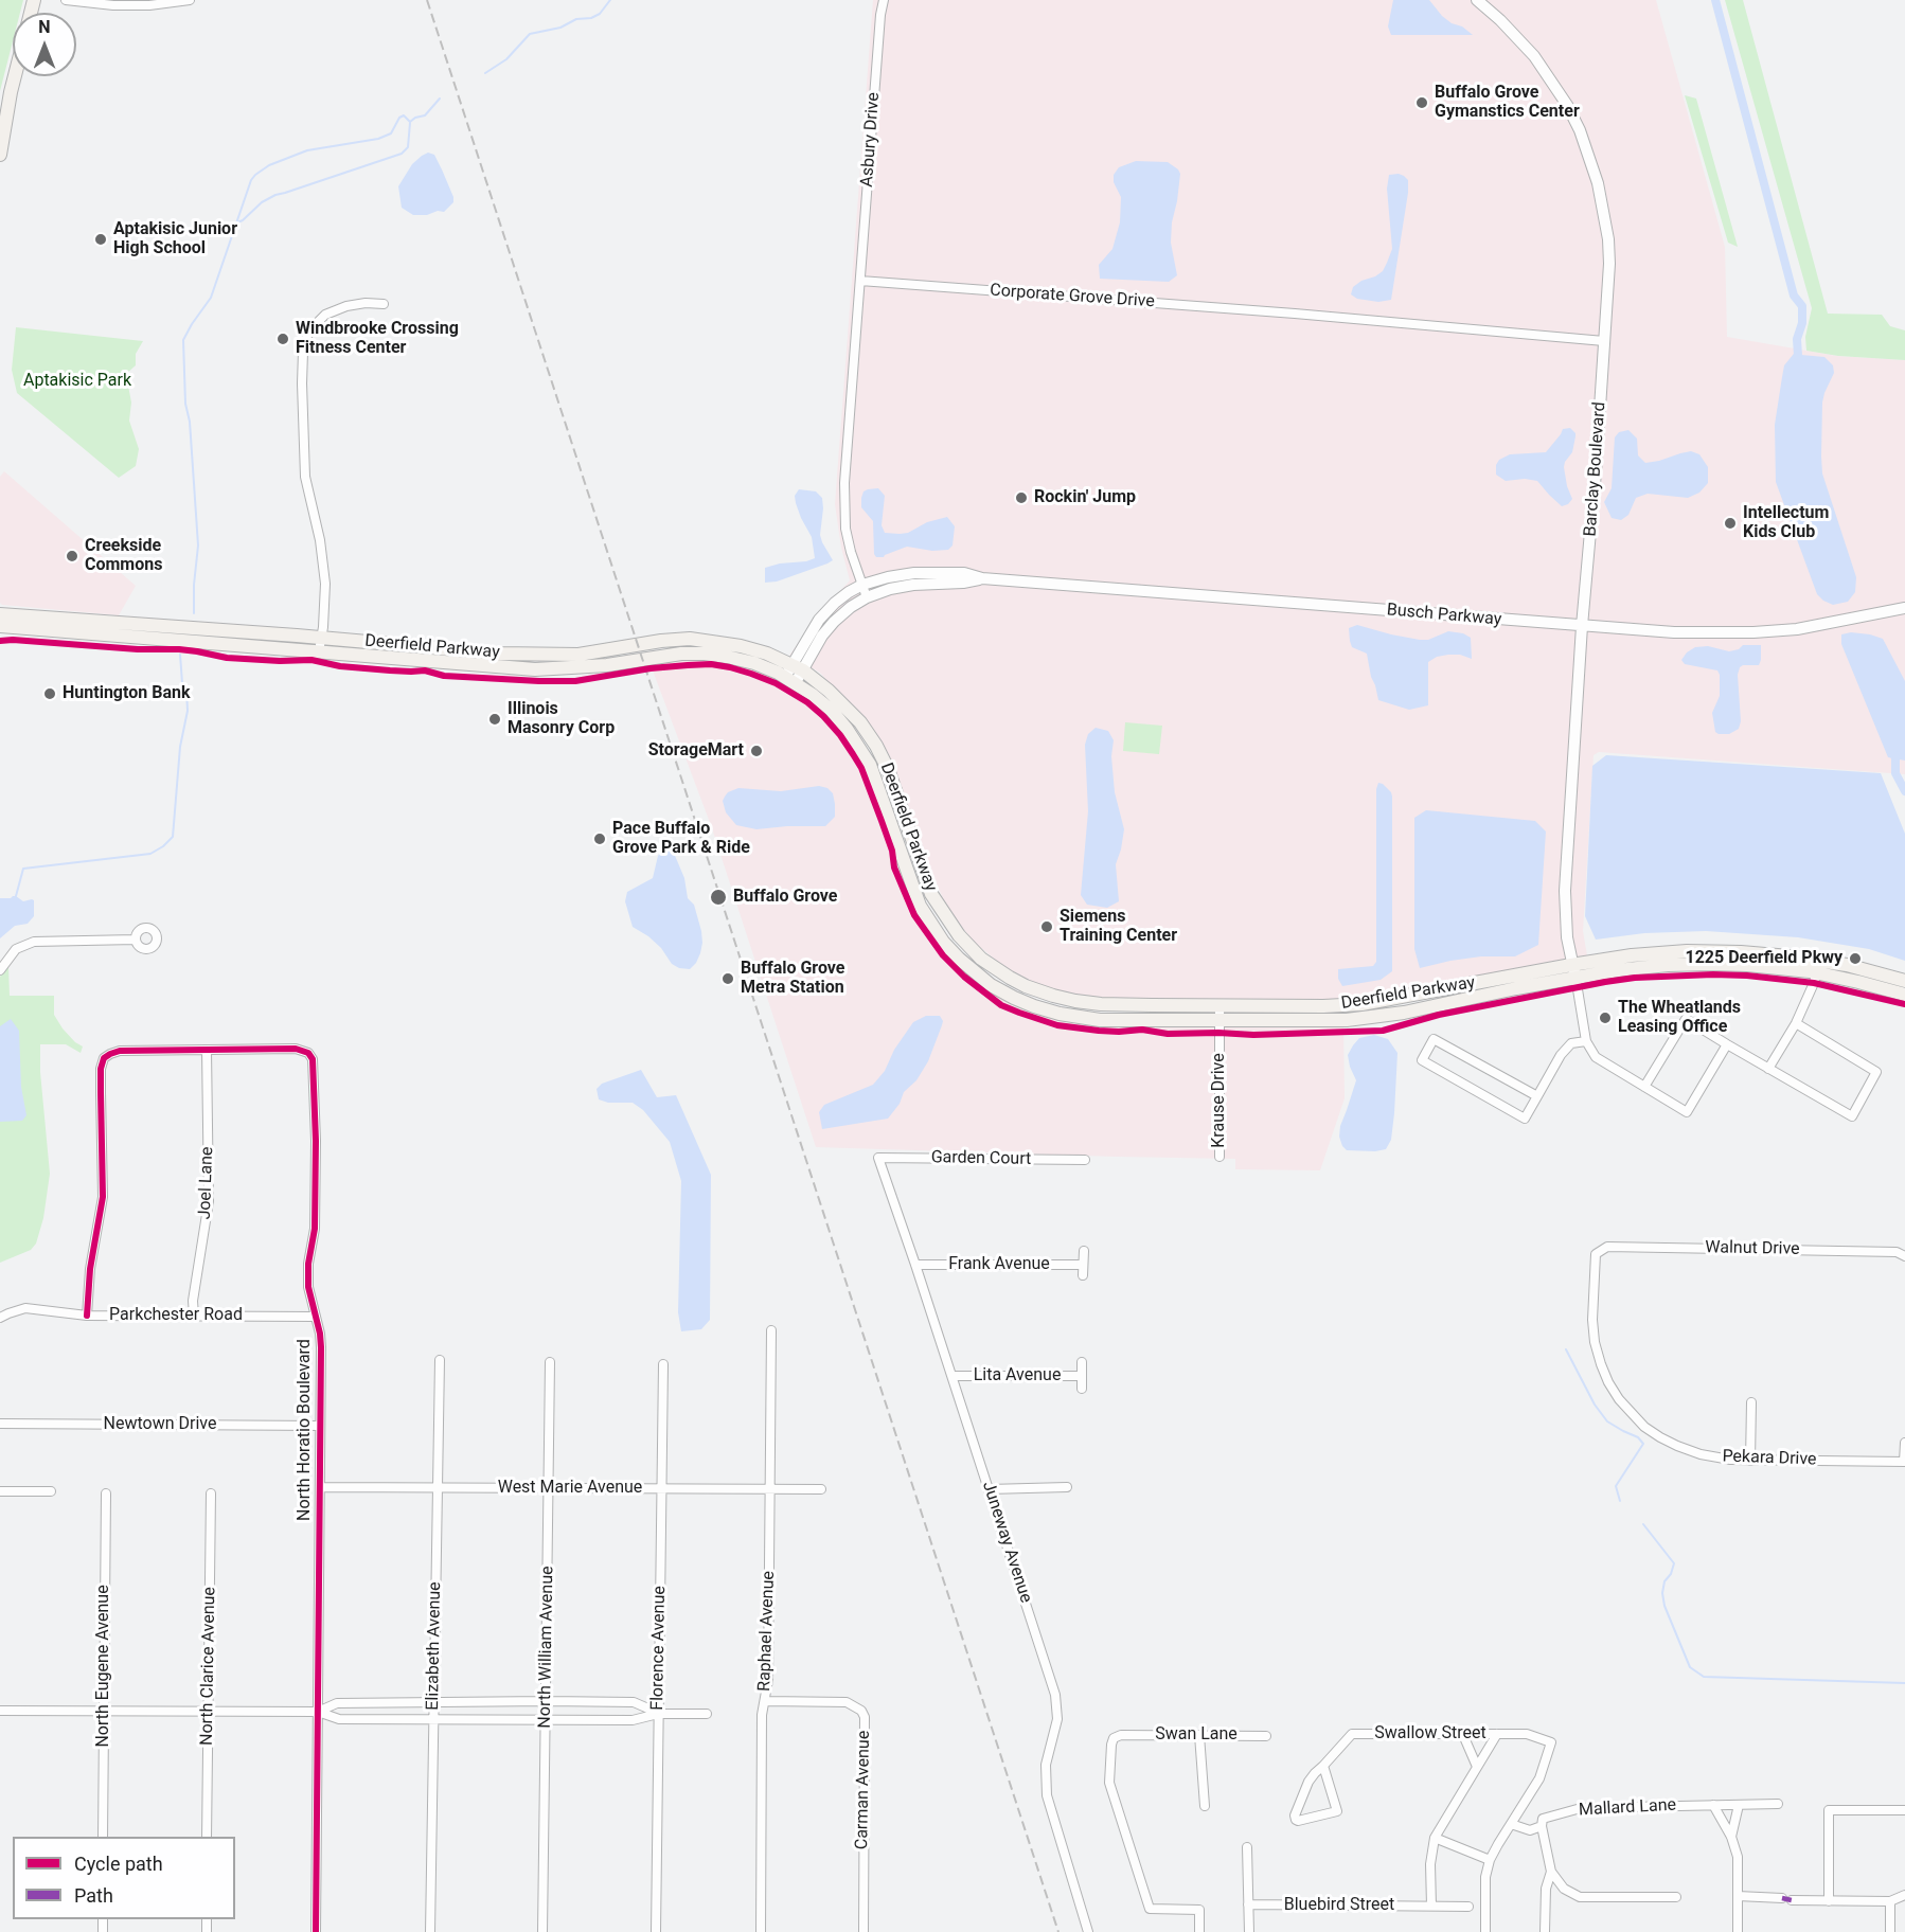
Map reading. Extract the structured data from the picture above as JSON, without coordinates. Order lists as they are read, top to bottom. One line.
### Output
{"streets":{"main road":["Deerfield Parkway"],"street":["Asbury Drive","Corporate Grove Drive","Barclay Boulevard","Busch Parkway","Krause Drive","Garden Court","Joel Lane","Walnut Drive","Frank Avenue","Parkchester Road","Lita Avenue","Newtown Drive","North Horatio Boulevard","Pekara Drive","West Marie Avenue","Juneway Avenue","Raphael Avenue","Elizabeth Avenue","North William Avenue","Florence Avenue","North Eugene Avenue","North Clarice Avenue","Swallow Street","Swan Lane","Carman Avenue","Mallard Lane","Bluebird Street"]},"crossings":[["Asbury Drive","Corporate Grove Drive"],["Corporate Grove Drive","Barclay Boulevard"],["Barclay Boulevard","Busch Parkway"],["Barclay Boulevard","Deerfield Parkway"],["Busch Parkway","Deerfield Parkway"],["Deerfield Parkway","Krause Drive"],["Garden Court","Juneway Avenue"],["Joel Lane","Parkchester Road"],["Joel Lane","North Horatio Boulevard"],["Walnut Drive","Pekara Drive"],["Frank Avenue","Juneway Avenue"],["Parkchester Road","North Horatio Boulevard"],["Lita Avenue","Juneway Avenue"],["Newtown Drive","North Horatio Boulevard"],["North Horatio Boulevard","West Marie Avenue"],["West Marie Avenue","Raphael Avenue"],["West Marie Avenue","Elizabeth Avenue"],["West Marie Avenue","North William Avenue"],["West Marie Avenue","Florence Avenue"],["Raphael Avenue","Carman Avenue"]],"parks":["Aptakisic Park"],"places":["Buffalo Grove Gymanstics Center","Aptakisic Junior High School","Windbrooke Crossing Fitness Center","Rockin' Jump","Intellectum Kids Club","Creekside Commons","Huntington Bank","Illinois Masonry Corp","StorageMart","Pace Buffalo Grove Park & Ride","Buffalo Grove","Siemens Training Center","1225 Deerfield Pkwy","Buffalo Grove Metra Station","The Wheatlands Leasing Office"],"legend":["Cycle path","Path"],"north":"top"}
